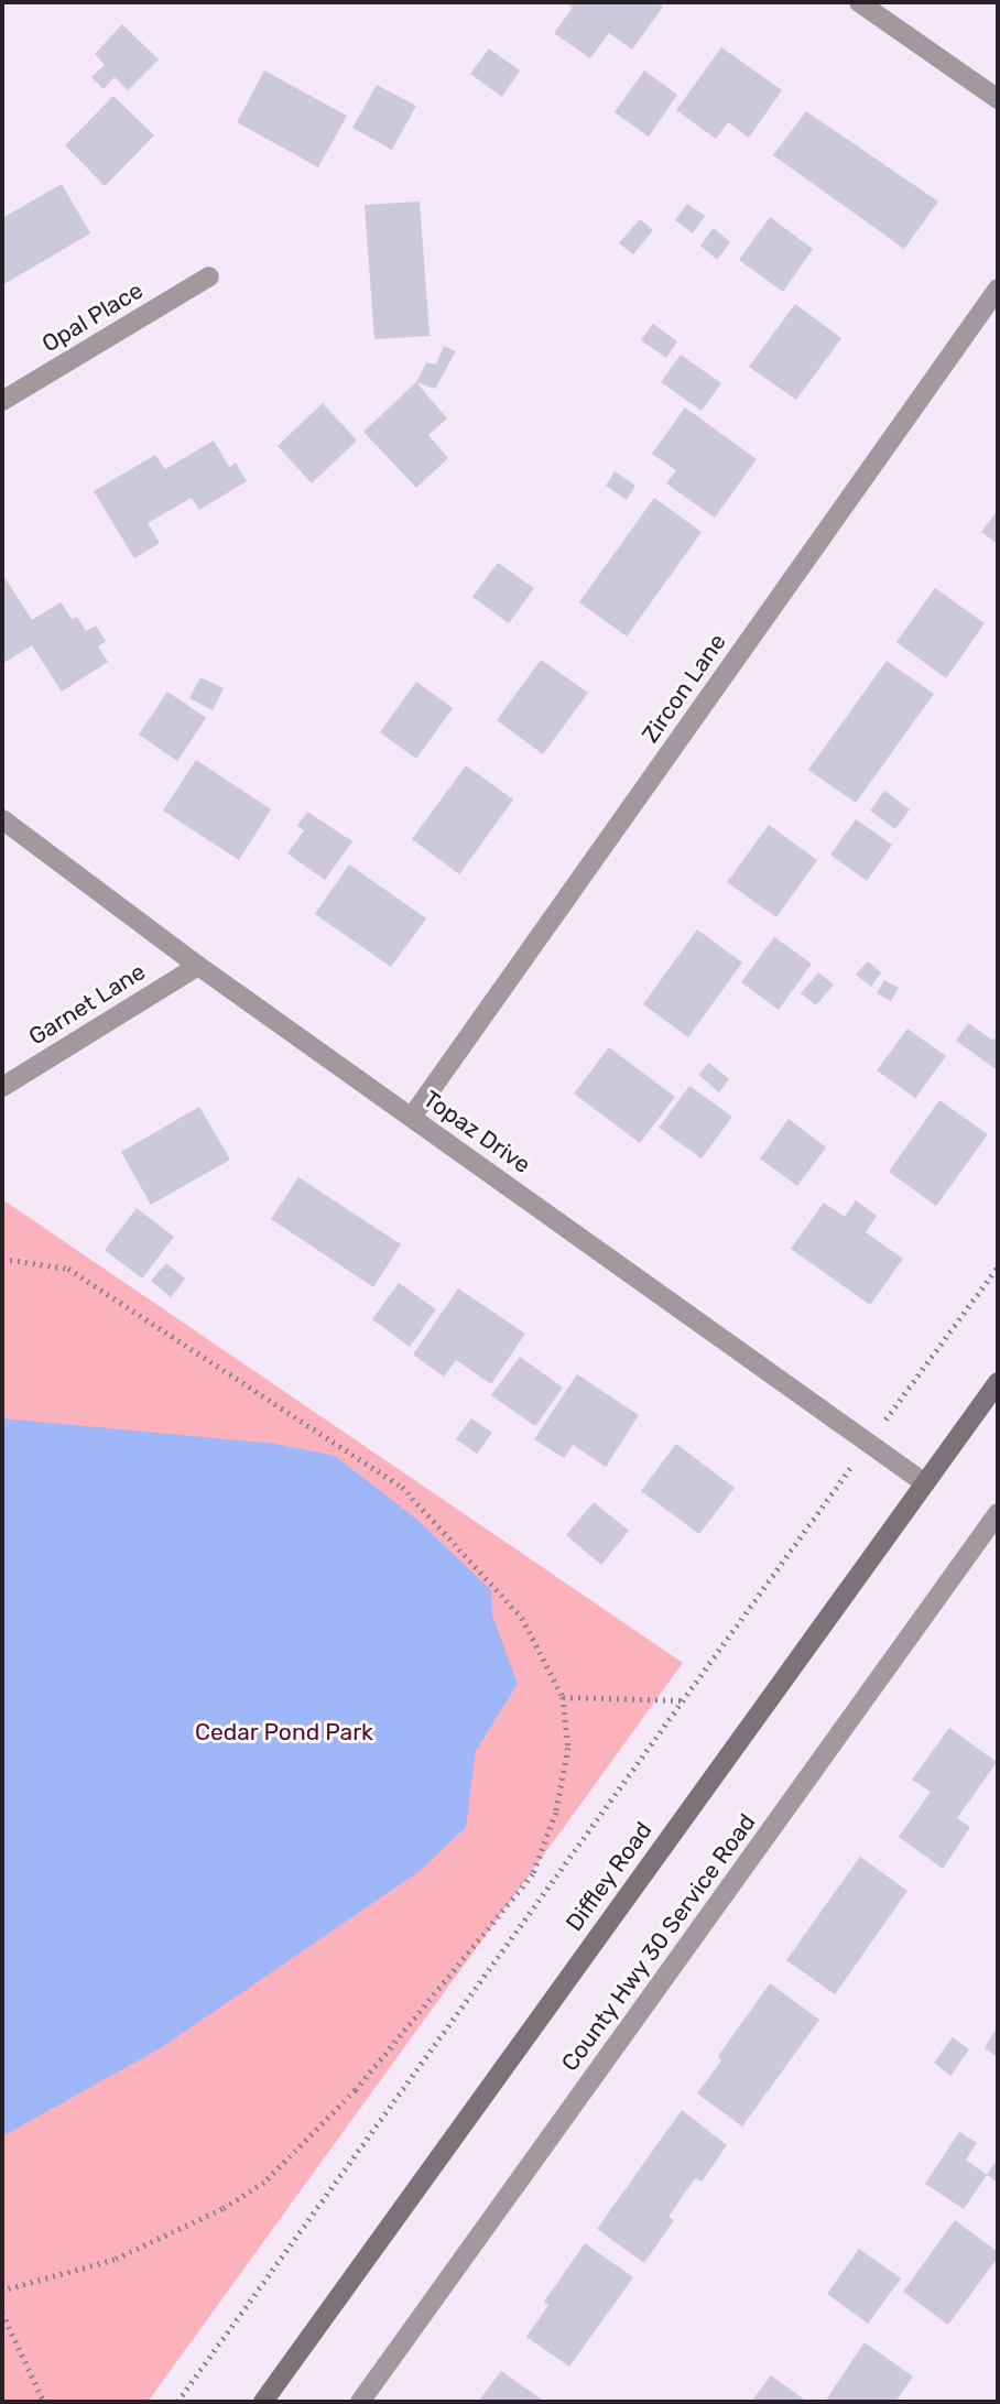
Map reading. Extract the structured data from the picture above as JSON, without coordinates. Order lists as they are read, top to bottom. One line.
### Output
{"streets":{"main road":["Diffley Road"],"street":["Opal Place","Zircon Lane","Garnet Lane","Topaz Drive","County Hwy 30 Service Road"]},"crossings":[["Zircon Lane","Topaz Drive"],["Garnet Lane","Topaz Drive"],["Topaz Drive","Diffley Road"]],"parks":["Cedar Pond Park"]}
